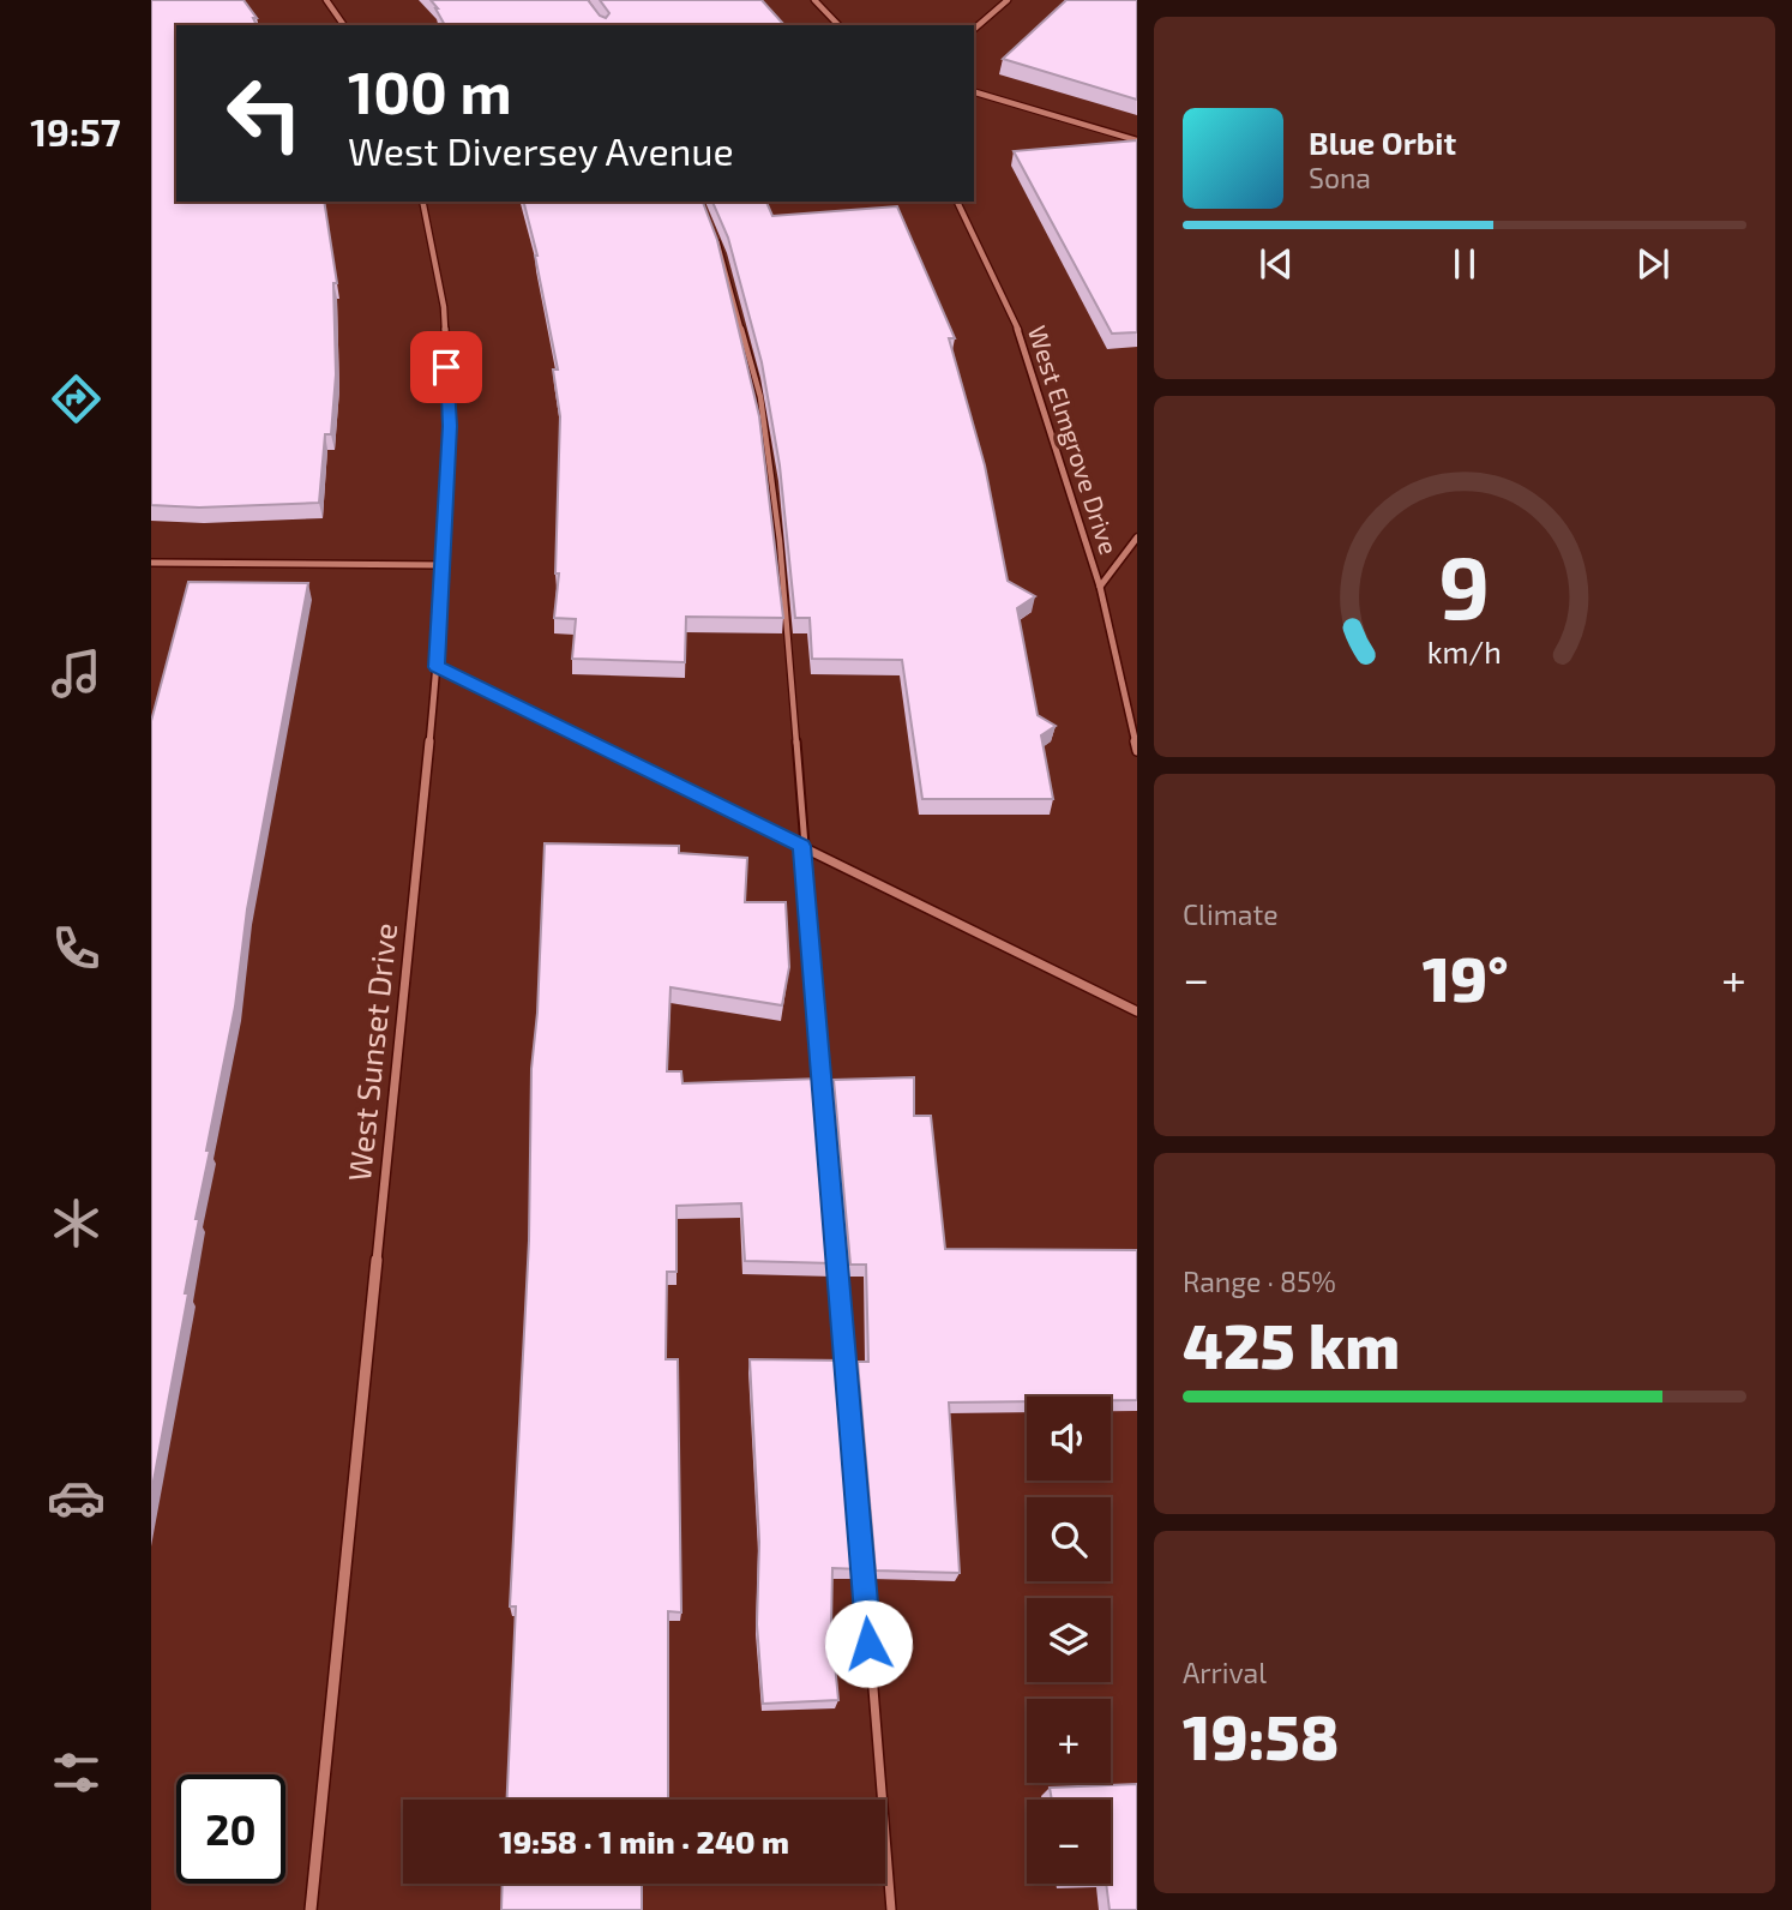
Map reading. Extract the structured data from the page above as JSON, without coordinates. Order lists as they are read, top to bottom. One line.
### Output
{"streets":{"street":["West Elmgrove Drive","West Sunset Drive"]},"page":{"tabs":"19:57","turn":["100 m","West Diversey Avenue"],"song":["Blue Orbit","Sona"],"tile":["Climate",["Range · 85%","425 km"],["Arrival","19:58"]],"heat":["−","19°","+"],"map_buttons":["+","−"],"limit":"20","trip":"19:58 · 1 min · 240 m","gauge":["9","km/h"]}}
